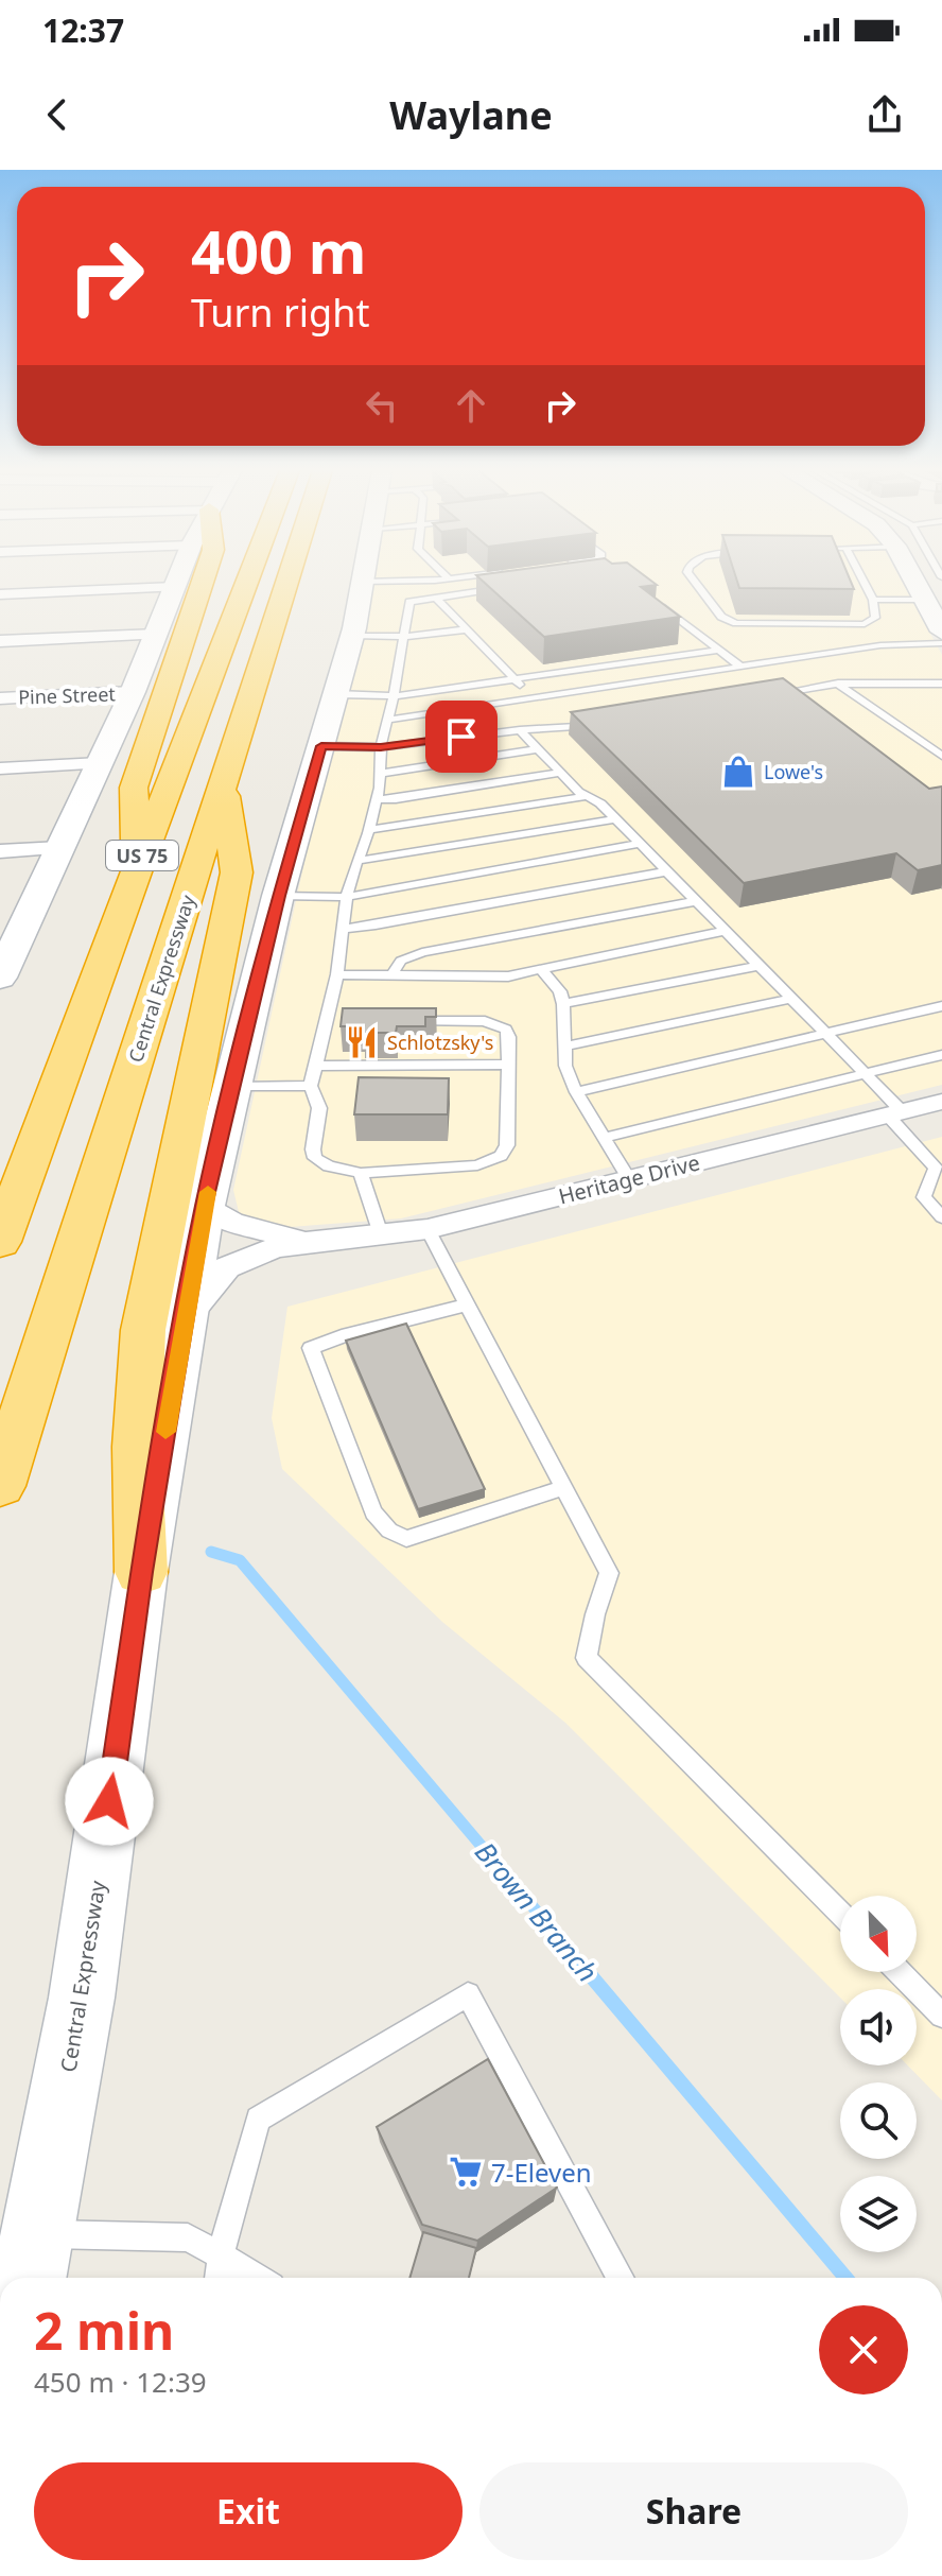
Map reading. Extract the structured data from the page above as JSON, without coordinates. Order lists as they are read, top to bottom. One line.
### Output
{"streets":{"highway":["US 75","Central Expressway"],"street":["Pine Street","Heritage Drive"]},"crossings":[["Central Expressway","Heritage Drive"]],"water":["Brown Branch"],"places":{"shop":["Lowe's"],"restaurant":["Schlotzsky's"],"supermarket":["7-Eleven"]},"north":"bottom right","page":{"status":"12:37","header":"Waylane","turn":["400 m","Turn right"],"heading":["2 min","450 m · 12:39"],"buttons":["Exit","Share"]}}
